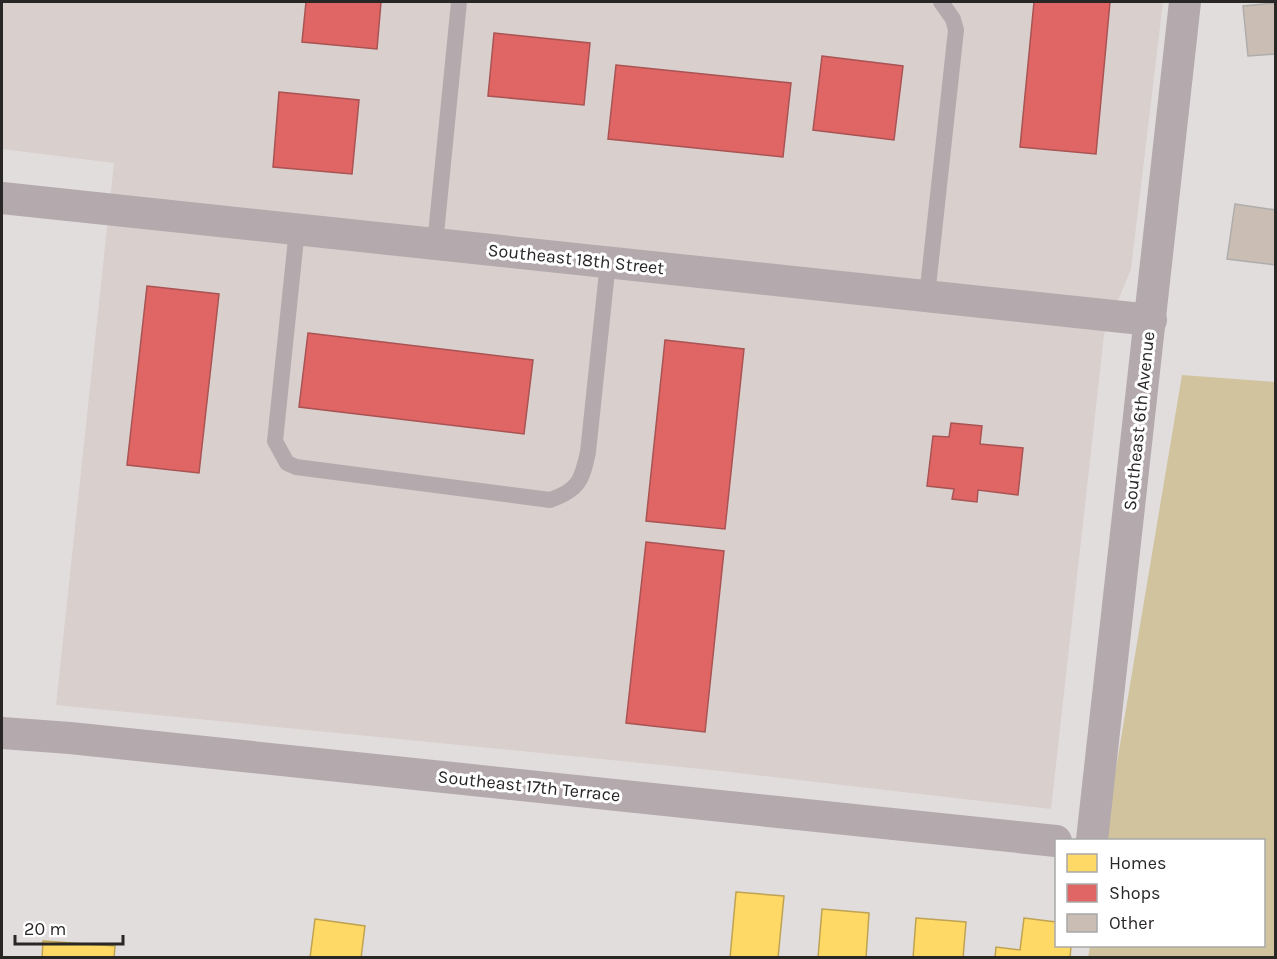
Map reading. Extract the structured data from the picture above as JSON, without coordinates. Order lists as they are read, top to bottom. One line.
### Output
{"streets":{"street":["Southeast 18th Street","Southeast 6th Avenue","Southeast 17th Terrace"]},"crossings":[["Southeast 18th Street","Southeast 6th Avenue"]],"legend":["Homes","Shops","Other"],"scale_bar":"20 m"}
